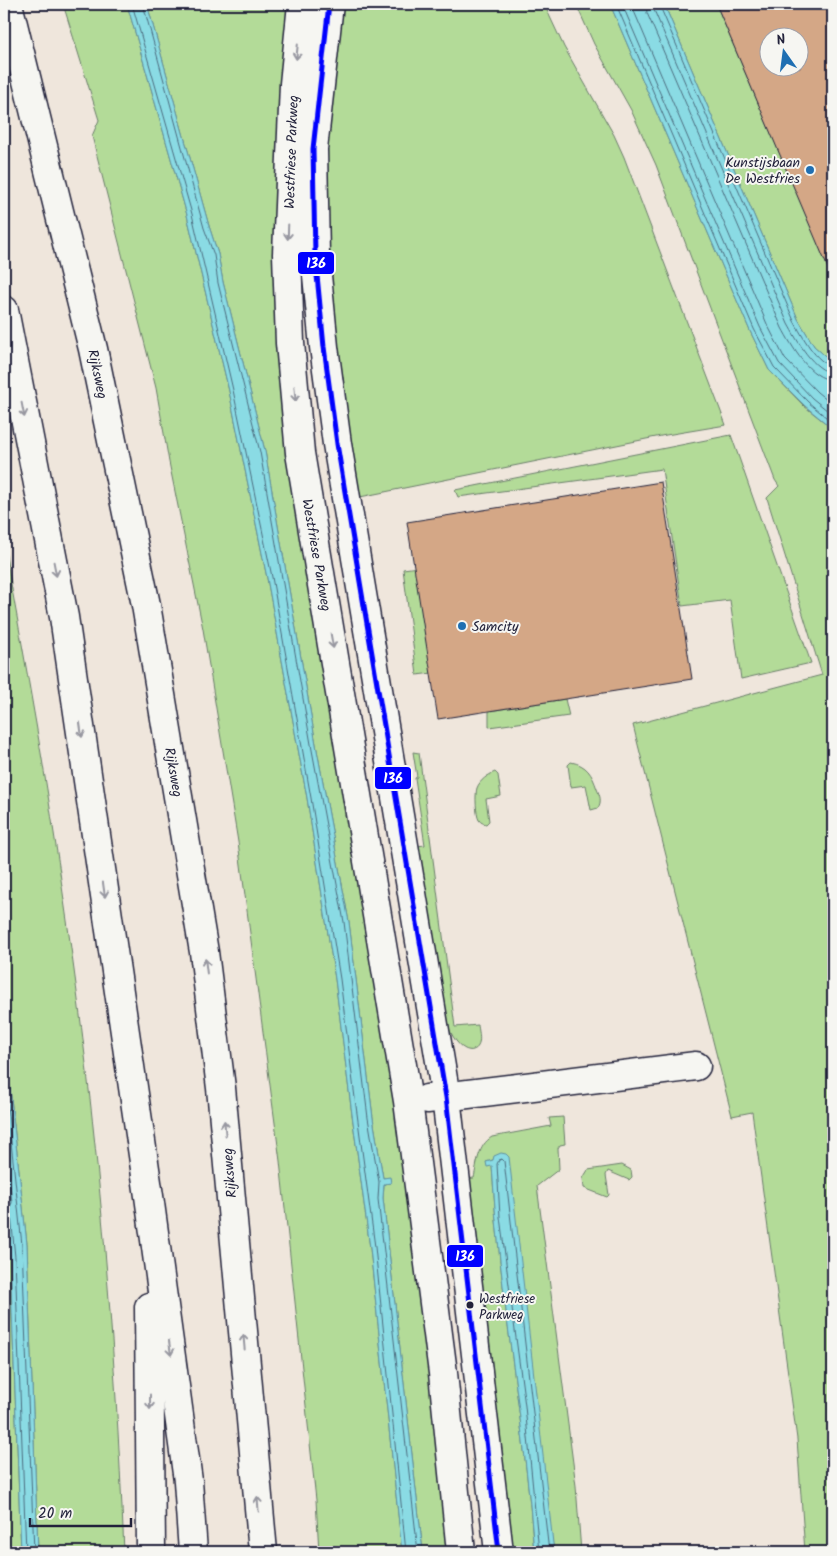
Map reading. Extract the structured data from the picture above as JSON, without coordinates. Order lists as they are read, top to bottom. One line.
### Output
{"streets":{"main road":["Westfriese Parkweg","Rijksweg"]},"places":["Kunstijsbaan De Westfries","Samcity","Westfriese Parkweg"],"lines":["transit line 136"],"scale_bar":"20 m","north":"top"}
